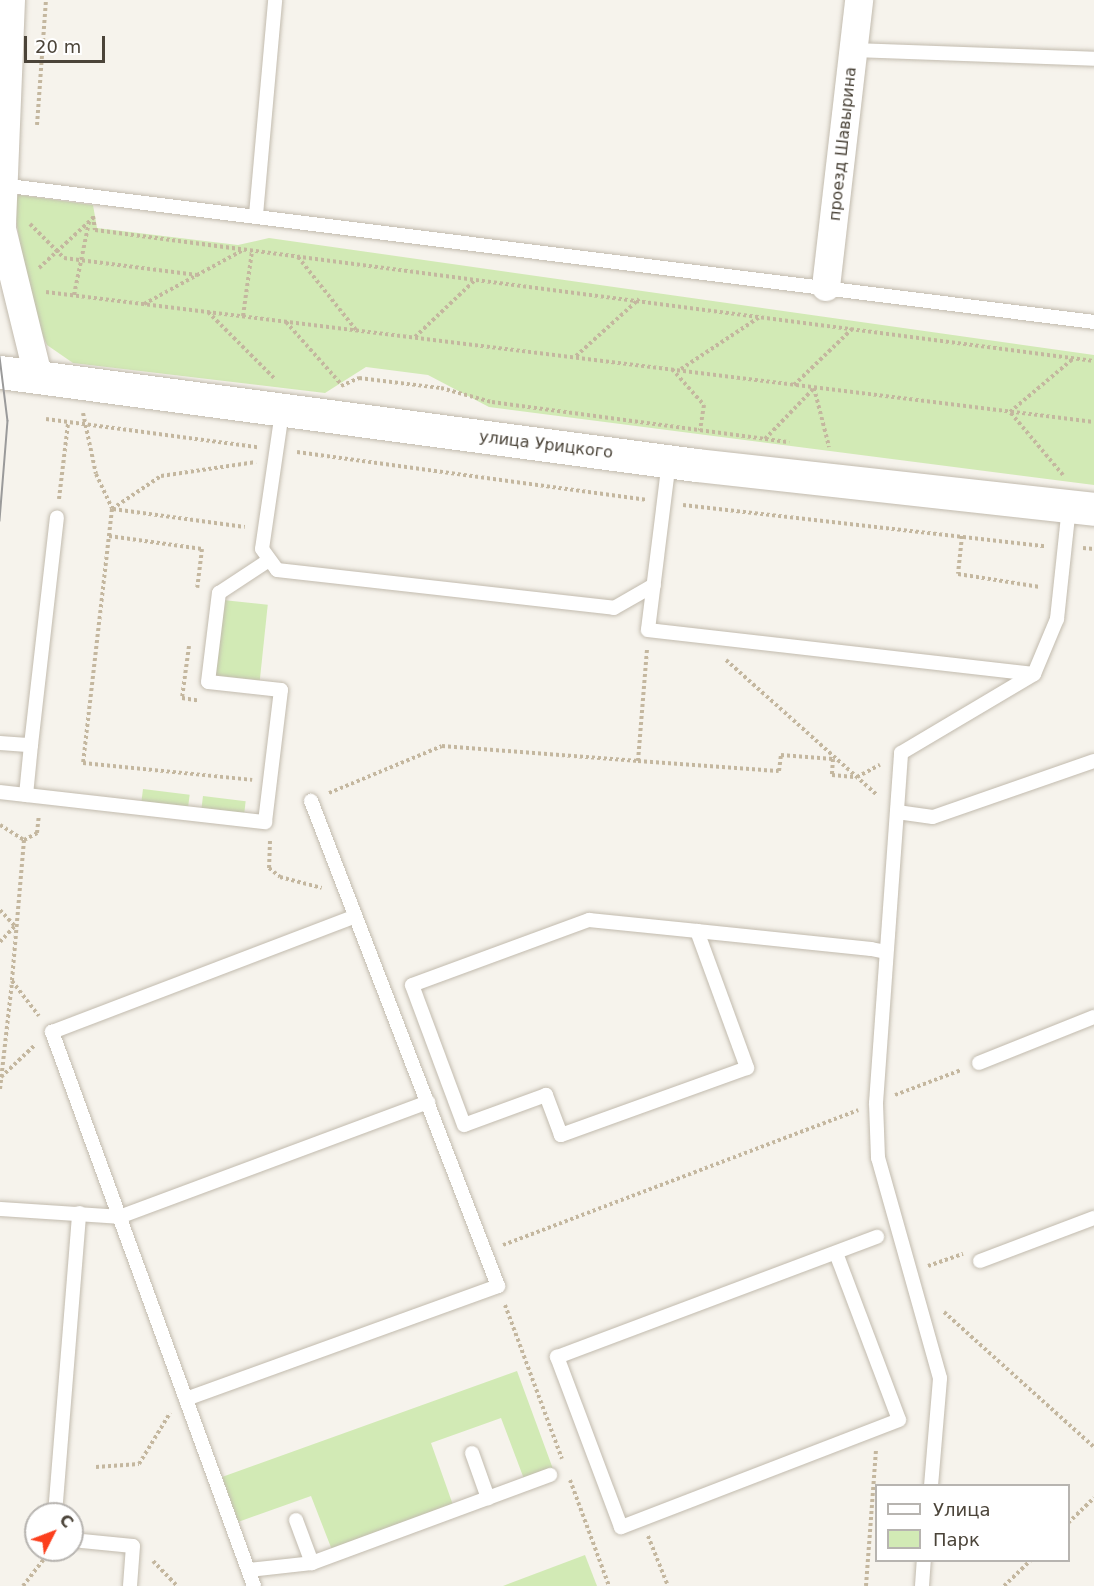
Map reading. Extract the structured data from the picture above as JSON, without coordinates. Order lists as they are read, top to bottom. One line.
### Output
{"streets":{"street":["проезд Шавырина","улица Урицкого"]},"legend":["Улица","Парк"],"scale_bar":"20 m","north":"top right"}
